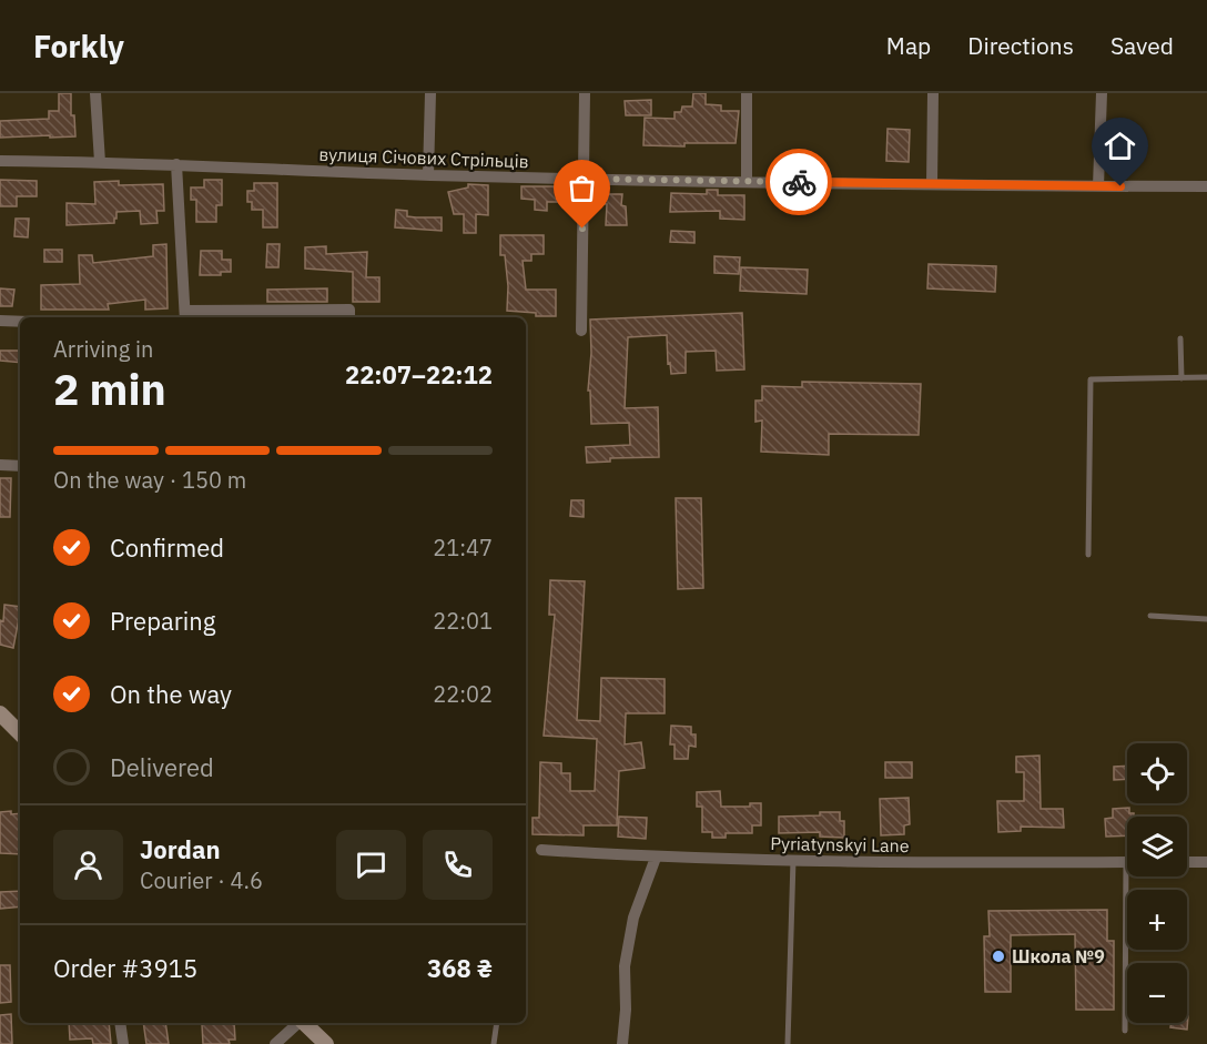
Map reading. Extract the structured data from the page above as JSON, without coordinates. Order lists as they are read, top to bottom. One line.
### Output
{"streets":{"street":["вулиця Січових Стрільців","Pyriatynskyi Lane"]},"places":["Школа №9"],"page":{"header":"Forkly","nav":["Map","Directions","Saved"],"heading":["2 min","Arriving in","22:07–22:12"],"panel":["Jordan","Courier · 4.6","Order #3915","368 ₴"],"bar":"On the way · 150 m","list":[["Confirmed","21:47"],["Preparing","22:01"],["On the way","22:02"],"Delivered"],"map_buttons":["+","−"]}}
